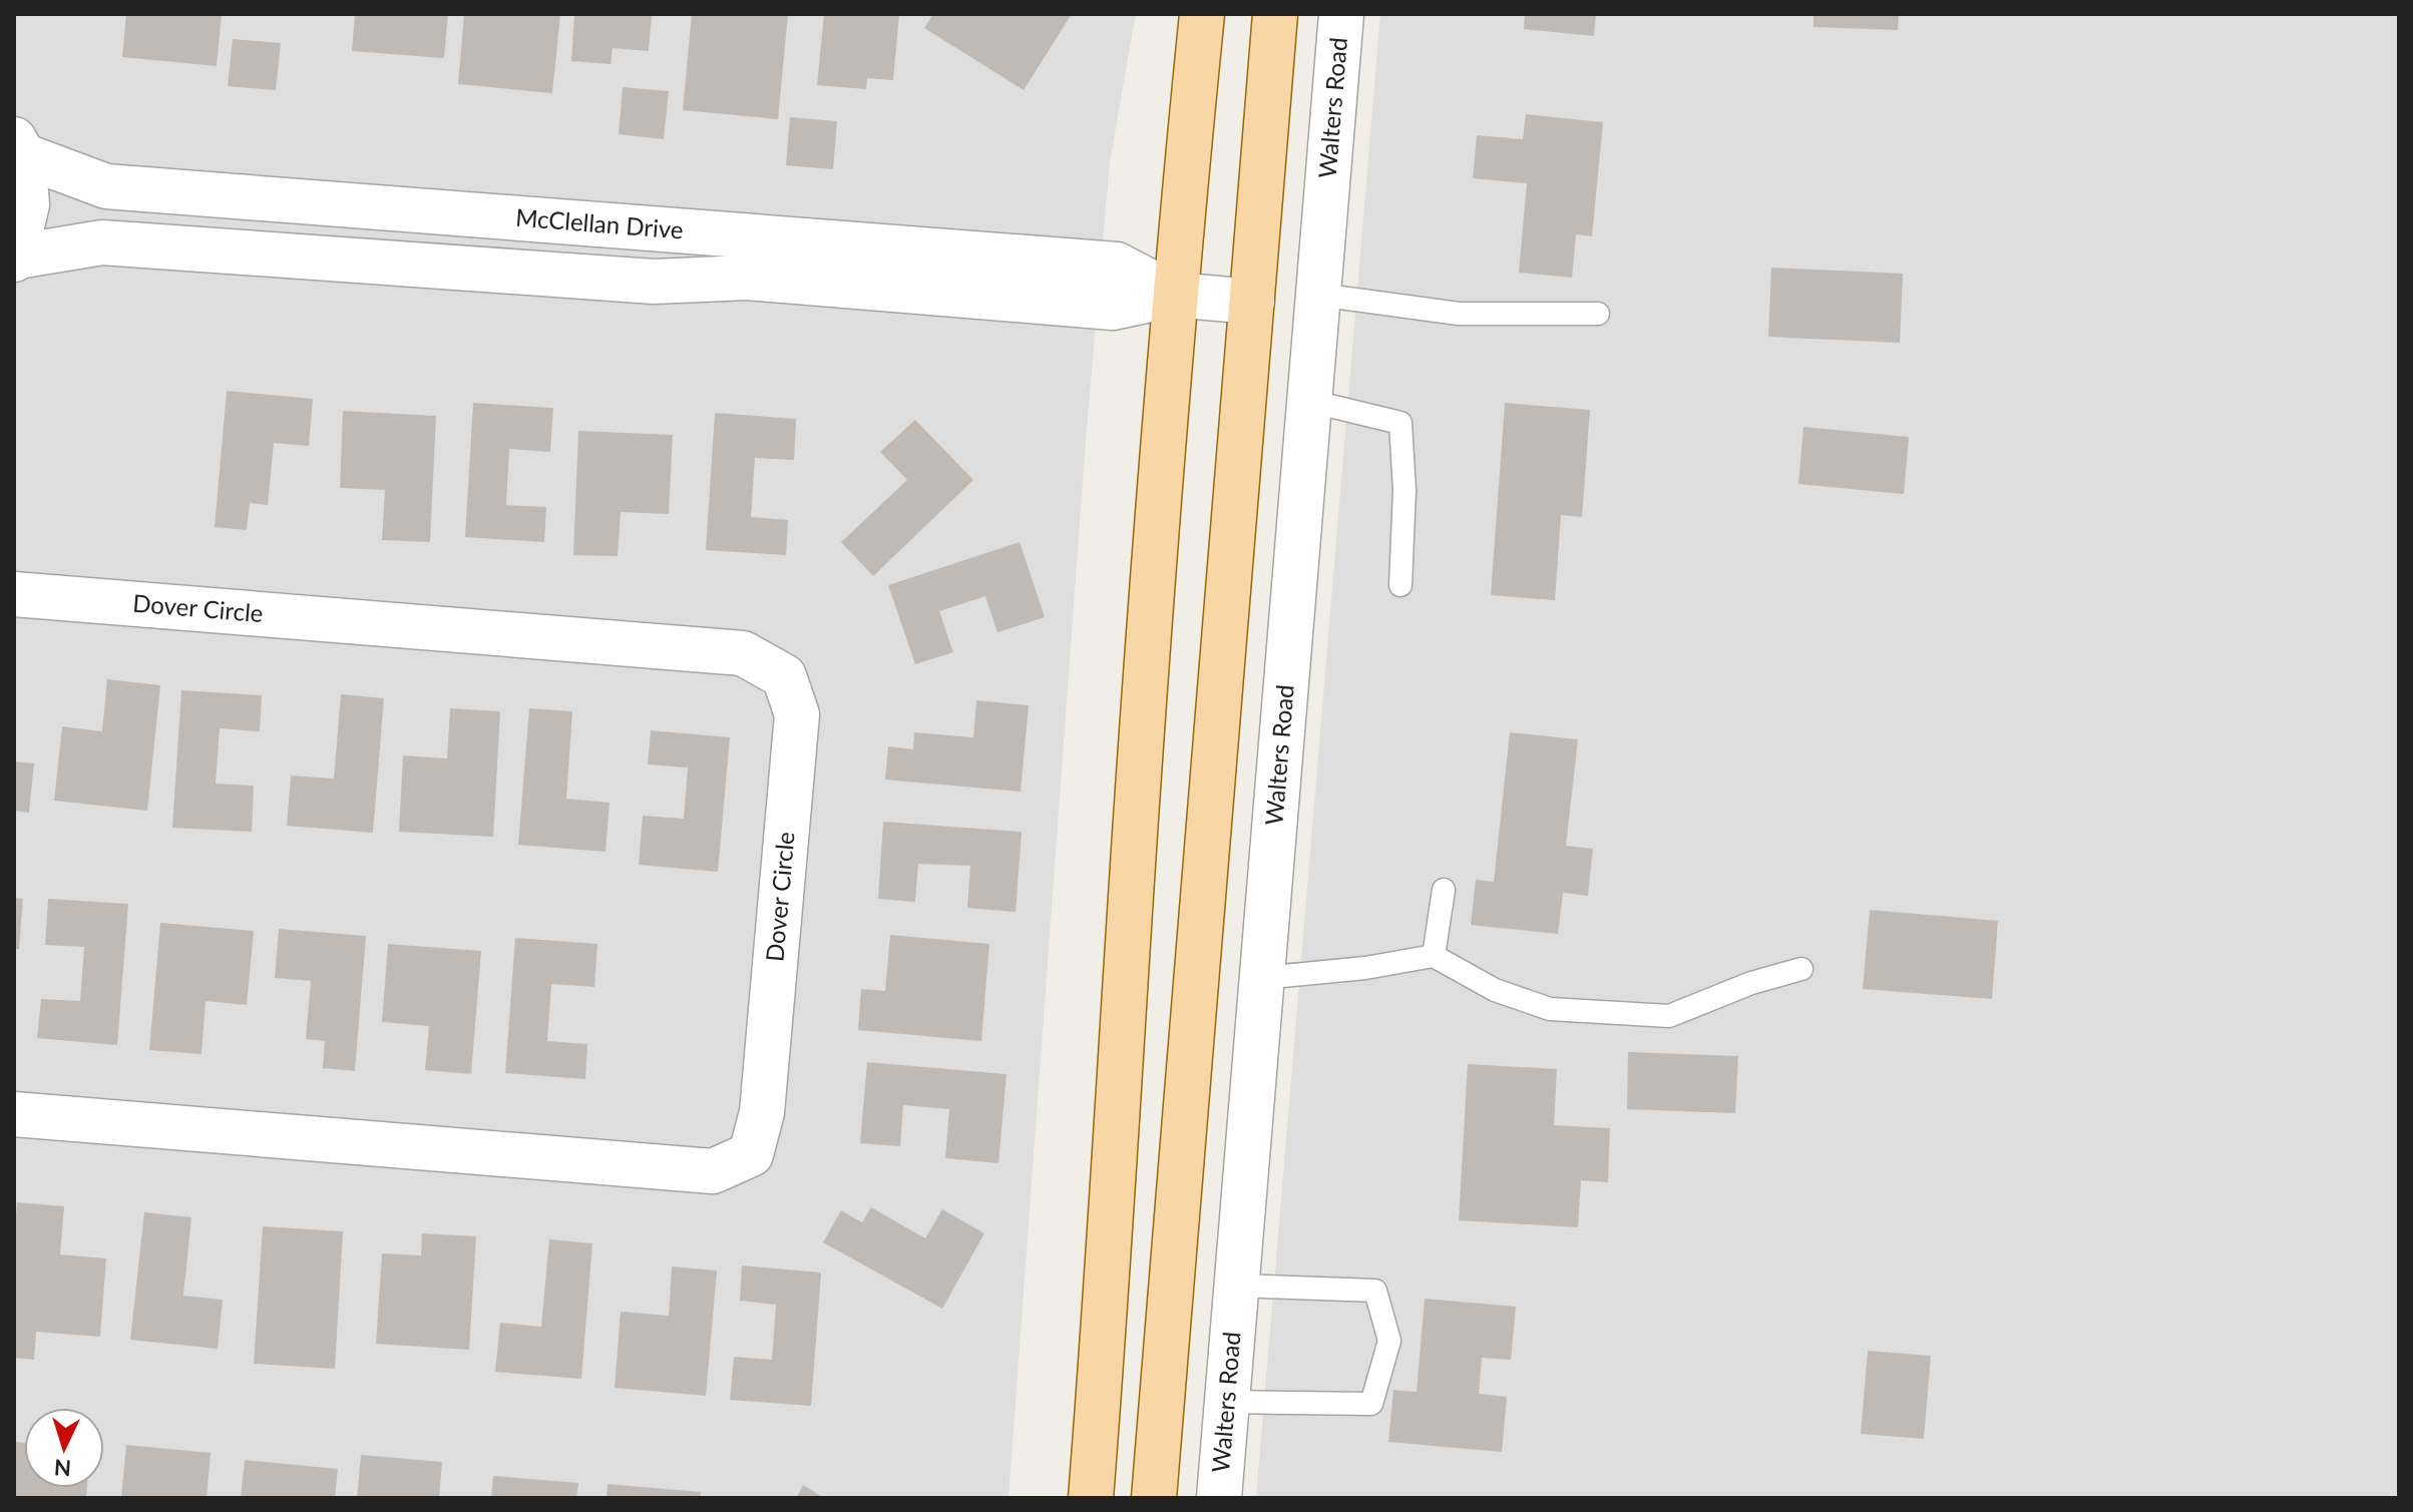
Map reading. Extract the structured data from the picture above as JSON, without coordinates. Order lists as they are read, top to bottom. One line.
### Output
{"streets":{"street":["Walters Road","McClellan Drive","Dover Circle"]},"north":"bottom"}
